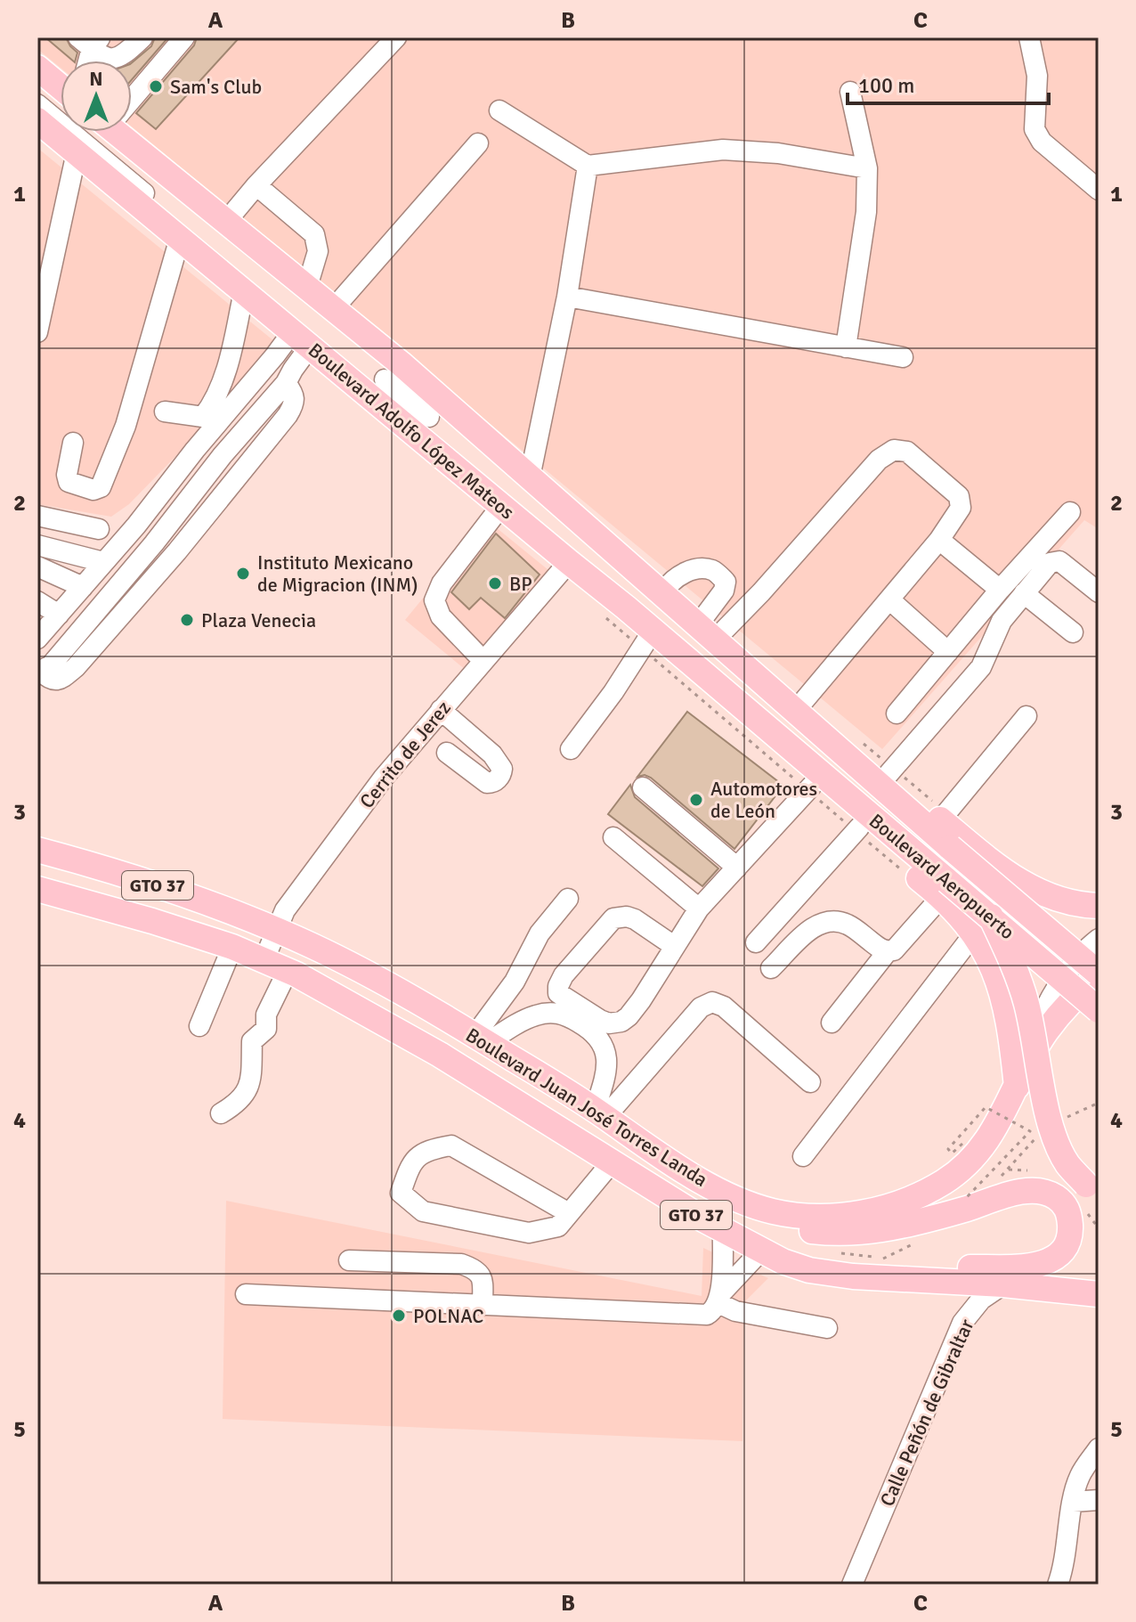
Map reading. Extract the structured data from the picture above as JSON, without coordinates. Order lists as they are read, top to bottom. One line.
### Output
{"streets":{"main road":["Boulevard Adolfo López Mateos","Boulevard Aeropuerto","GTO 37","Boulevard Juan José Torres Landa"],"street":["Cerrito de Jerez","Calle Peñón de Gibraltar"]},"crossings":[["Boulevard Adolfo López Mateos","Cerrito de Jerez"],["Boulevard Adolfo López Mateos","Boulevard Aeropuerto"],["Cerrito de Jerez","Boulevard Juan José Torres Landa"],["Boulevard Aeropuerto","Boulevard Juan José Torres Landa"],["Boulevard Juan José Torres Landa","Calle Peñón de Gibraltar"]],"places":["Sam's Club","Instituto Mexicano de Migracion (INM)","BP","Plaza Venecia","Automotores de León","POLNAC"],"scale_bar":"100 m","north":"top","grid":{"columns":["A","B","C"],"rows":["1","2","3","4","5"]}}
